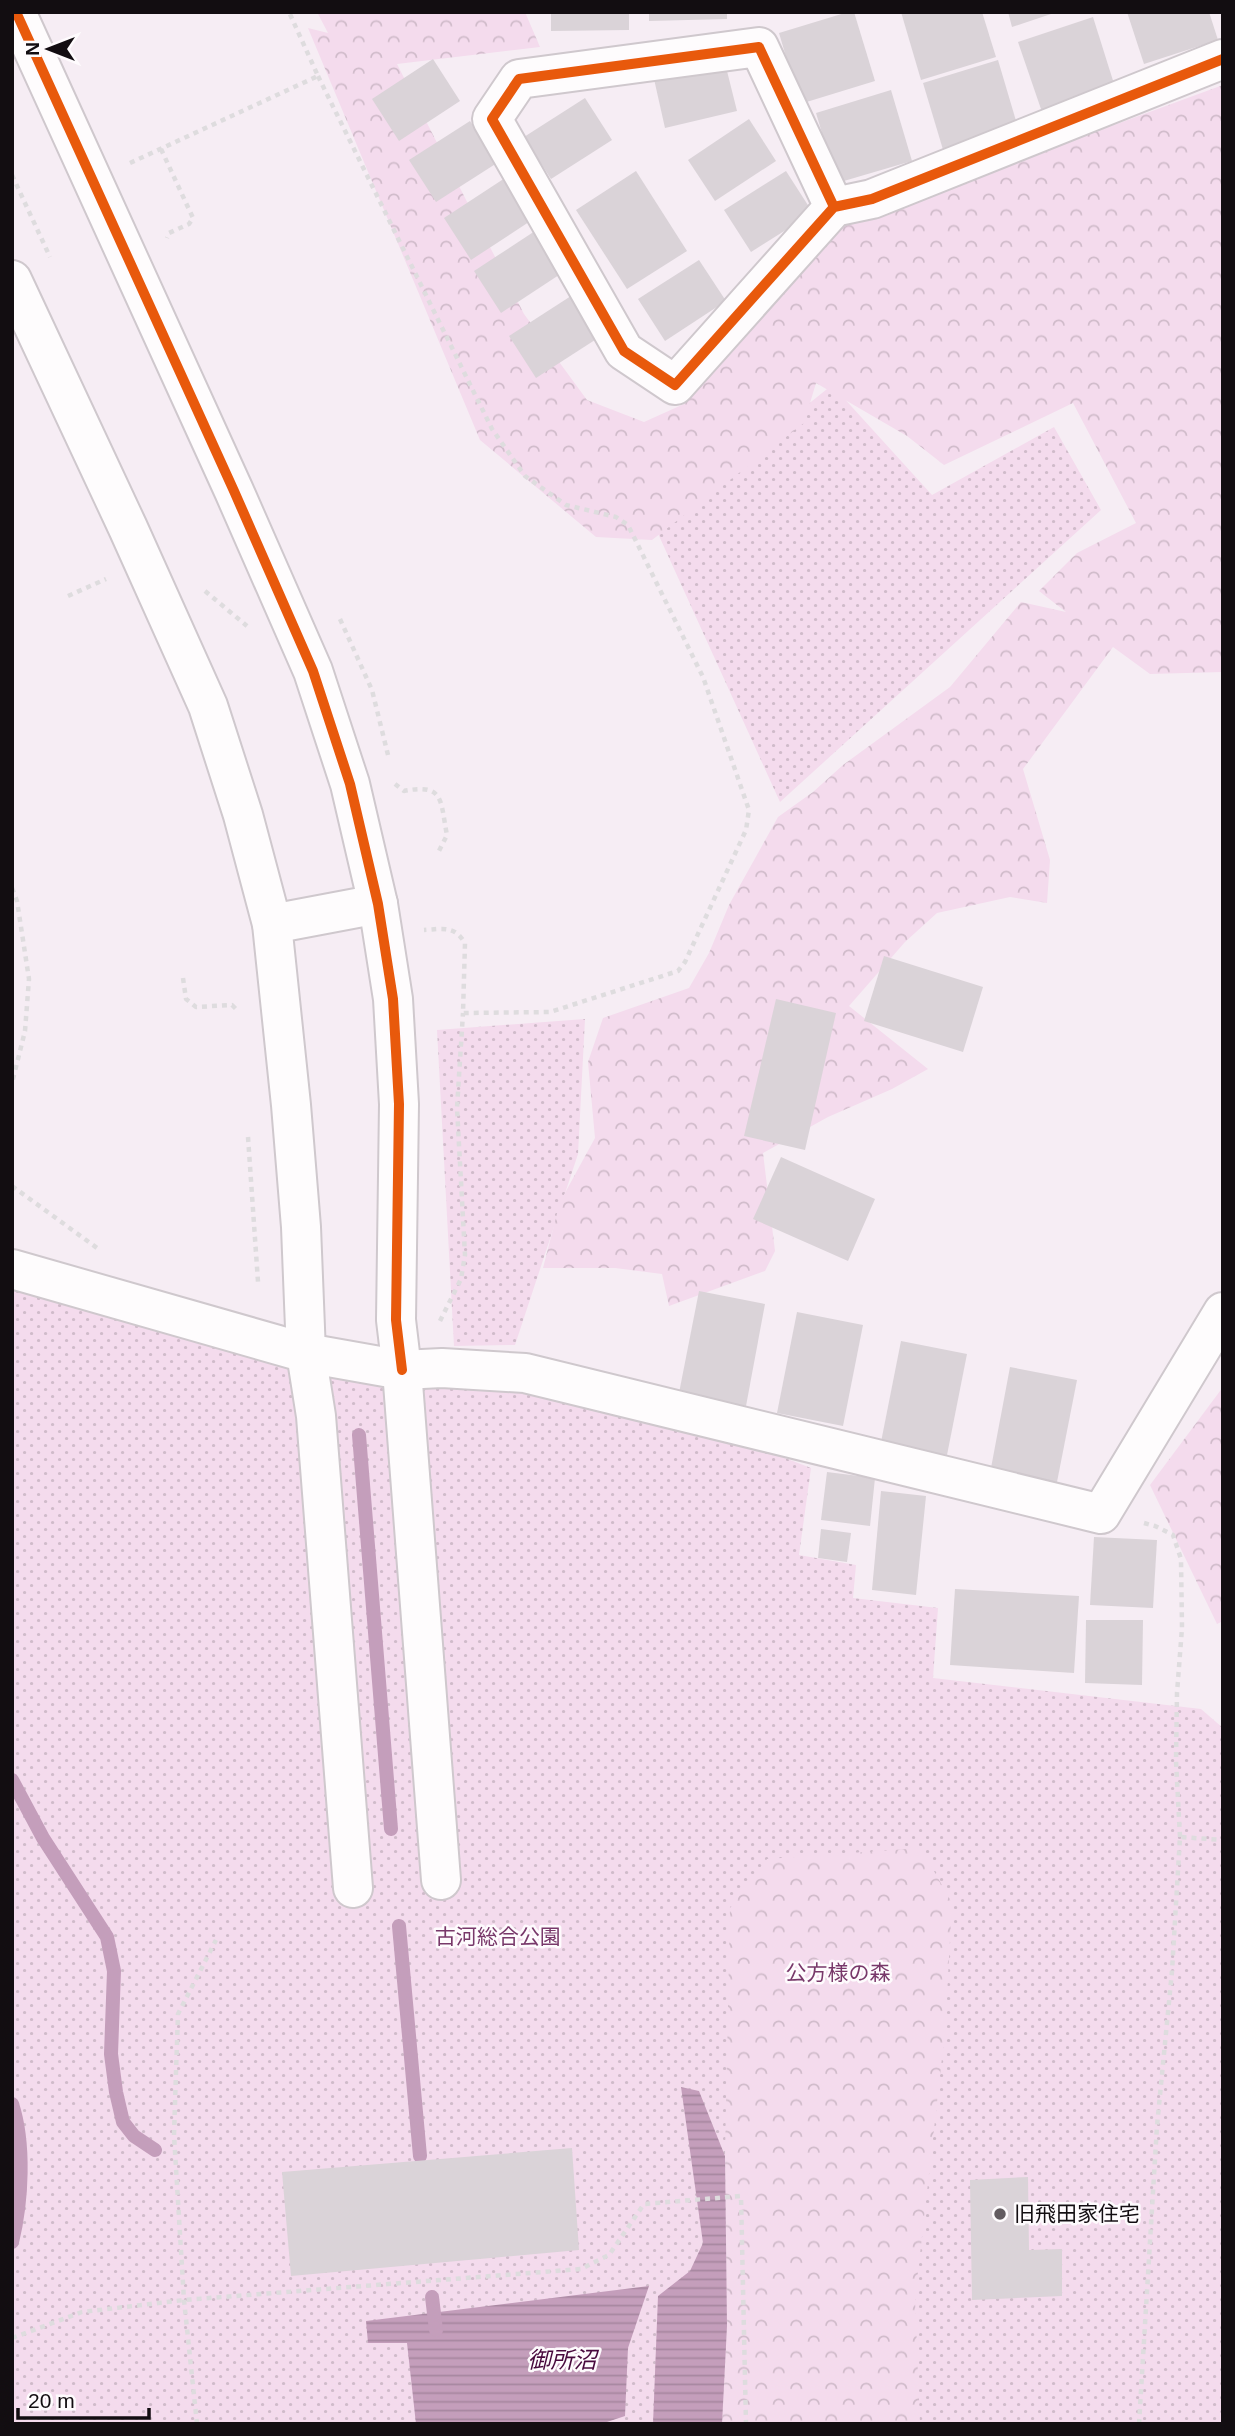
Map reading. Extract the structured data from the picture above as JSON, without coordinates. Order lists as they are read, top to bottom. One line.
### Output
{"water":["御所沼"],"parks":["古河総合公園","公方様の森"],"places":["旧飛田家住宅"],"scale_bar":"20 m","north":"left"}
